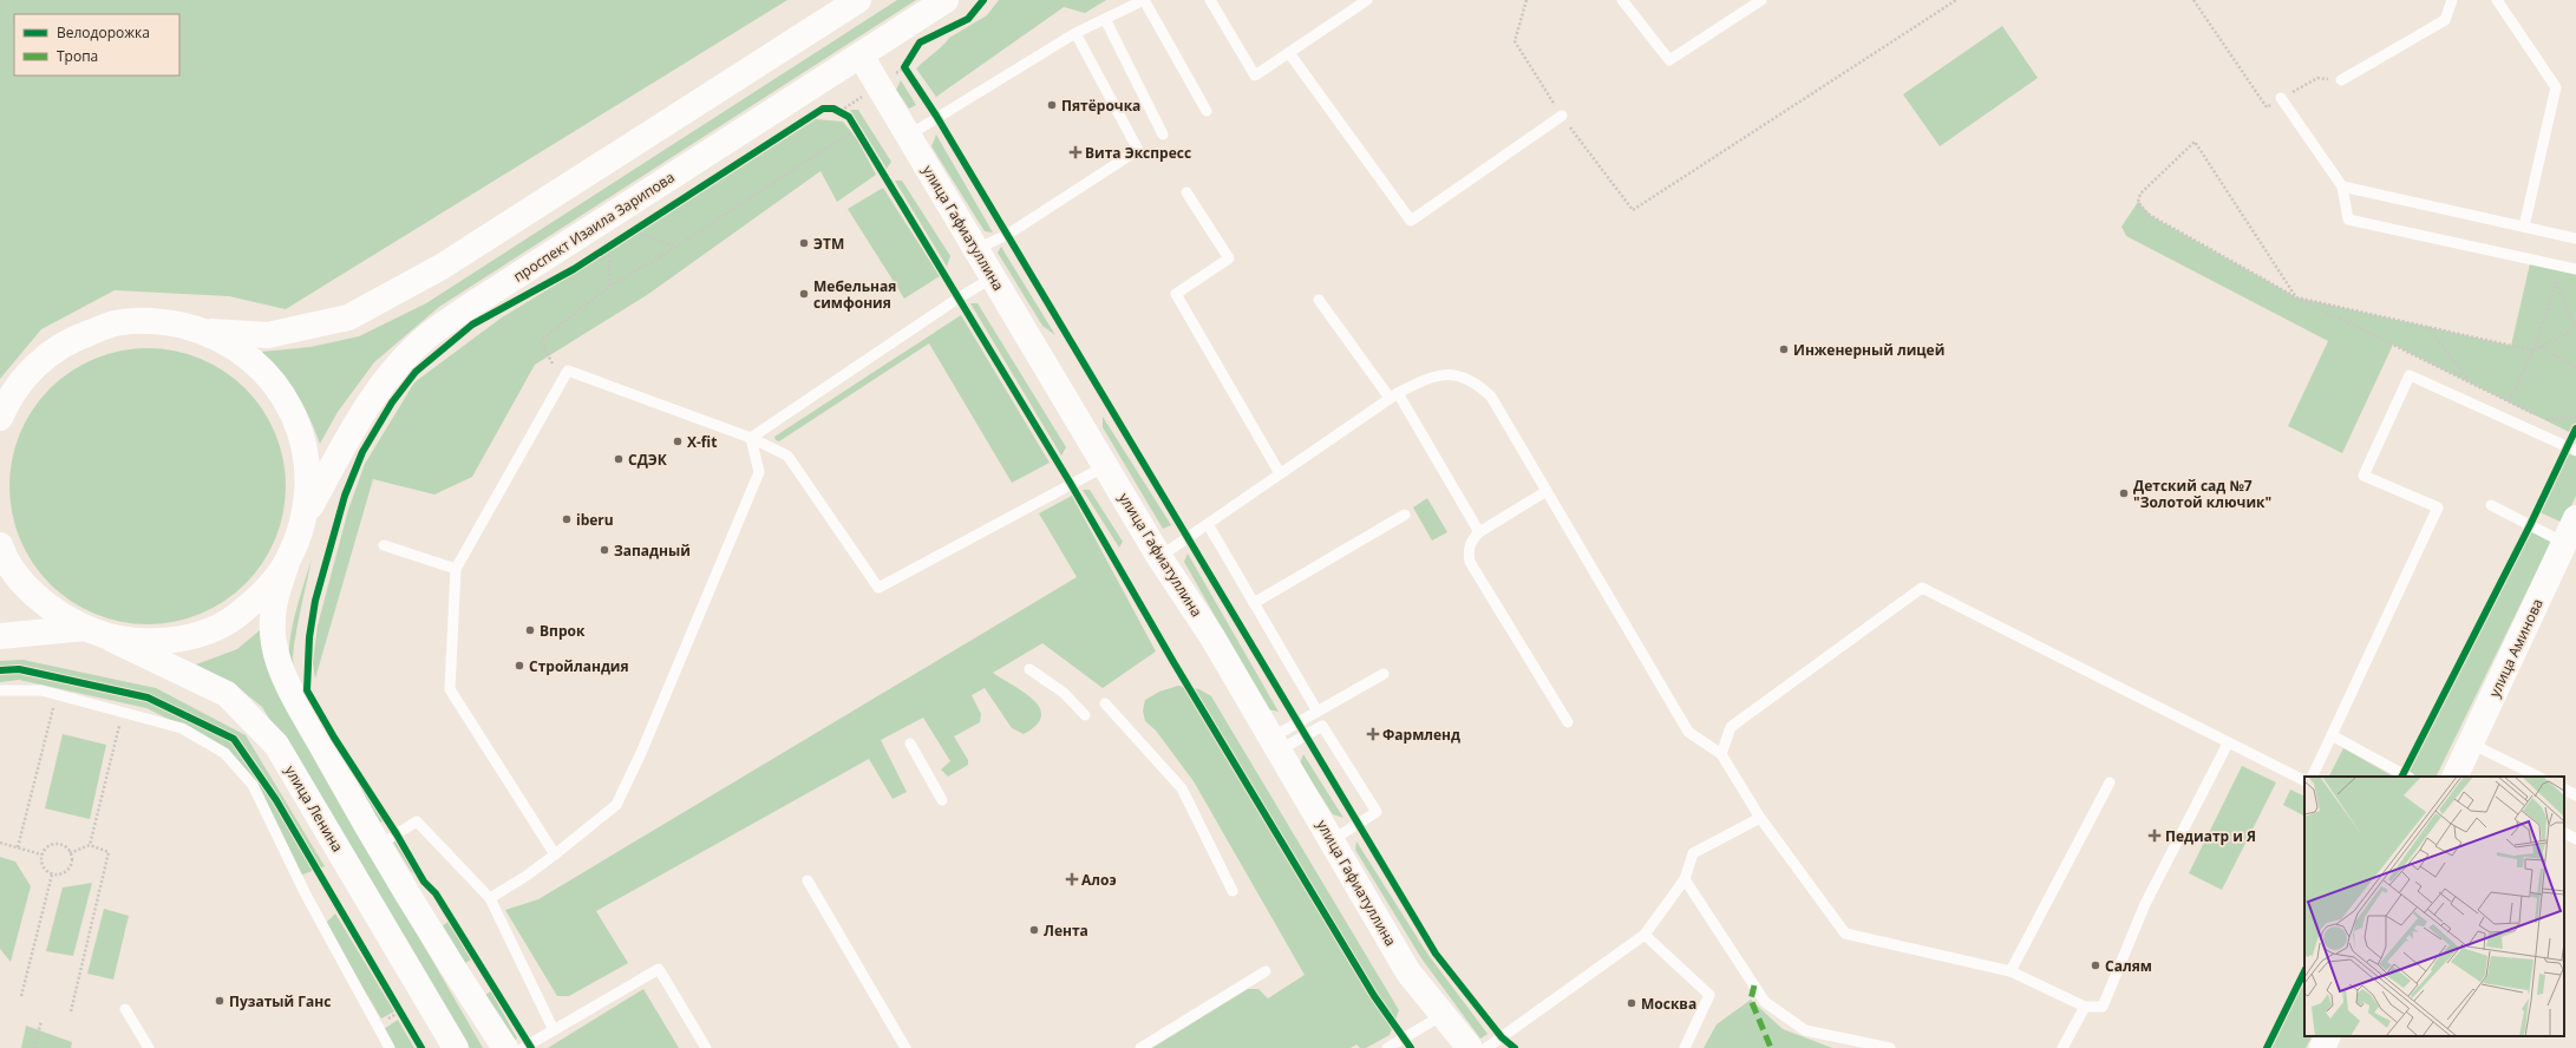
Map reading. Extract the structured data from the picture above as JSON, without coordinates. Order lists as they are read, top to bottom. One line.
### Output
{"streets":{"main road":["проспект Изаила Зарипова","улица Гафиатуллина","улица Аминова","улица Ленина"]},"crossings":[["проспект Изаила Зарипова","улица Гафиатуллина"]],"places":{"other":["Пятёрочка","ЭТМ","Мебельная симфония","Инженерный лицей","X-fit","СДЭК","Детский сад №7 \"Золотой ключик\"","iberu","Западный","Впрок","Стройландия","Лента","Салям","Пузатый Ганс","Москва"],"health":["Вита Экспресс","Фармленд","Педиатр и Я","Алоэ"]},"legend":["Велодорожка","Тропа"]}
